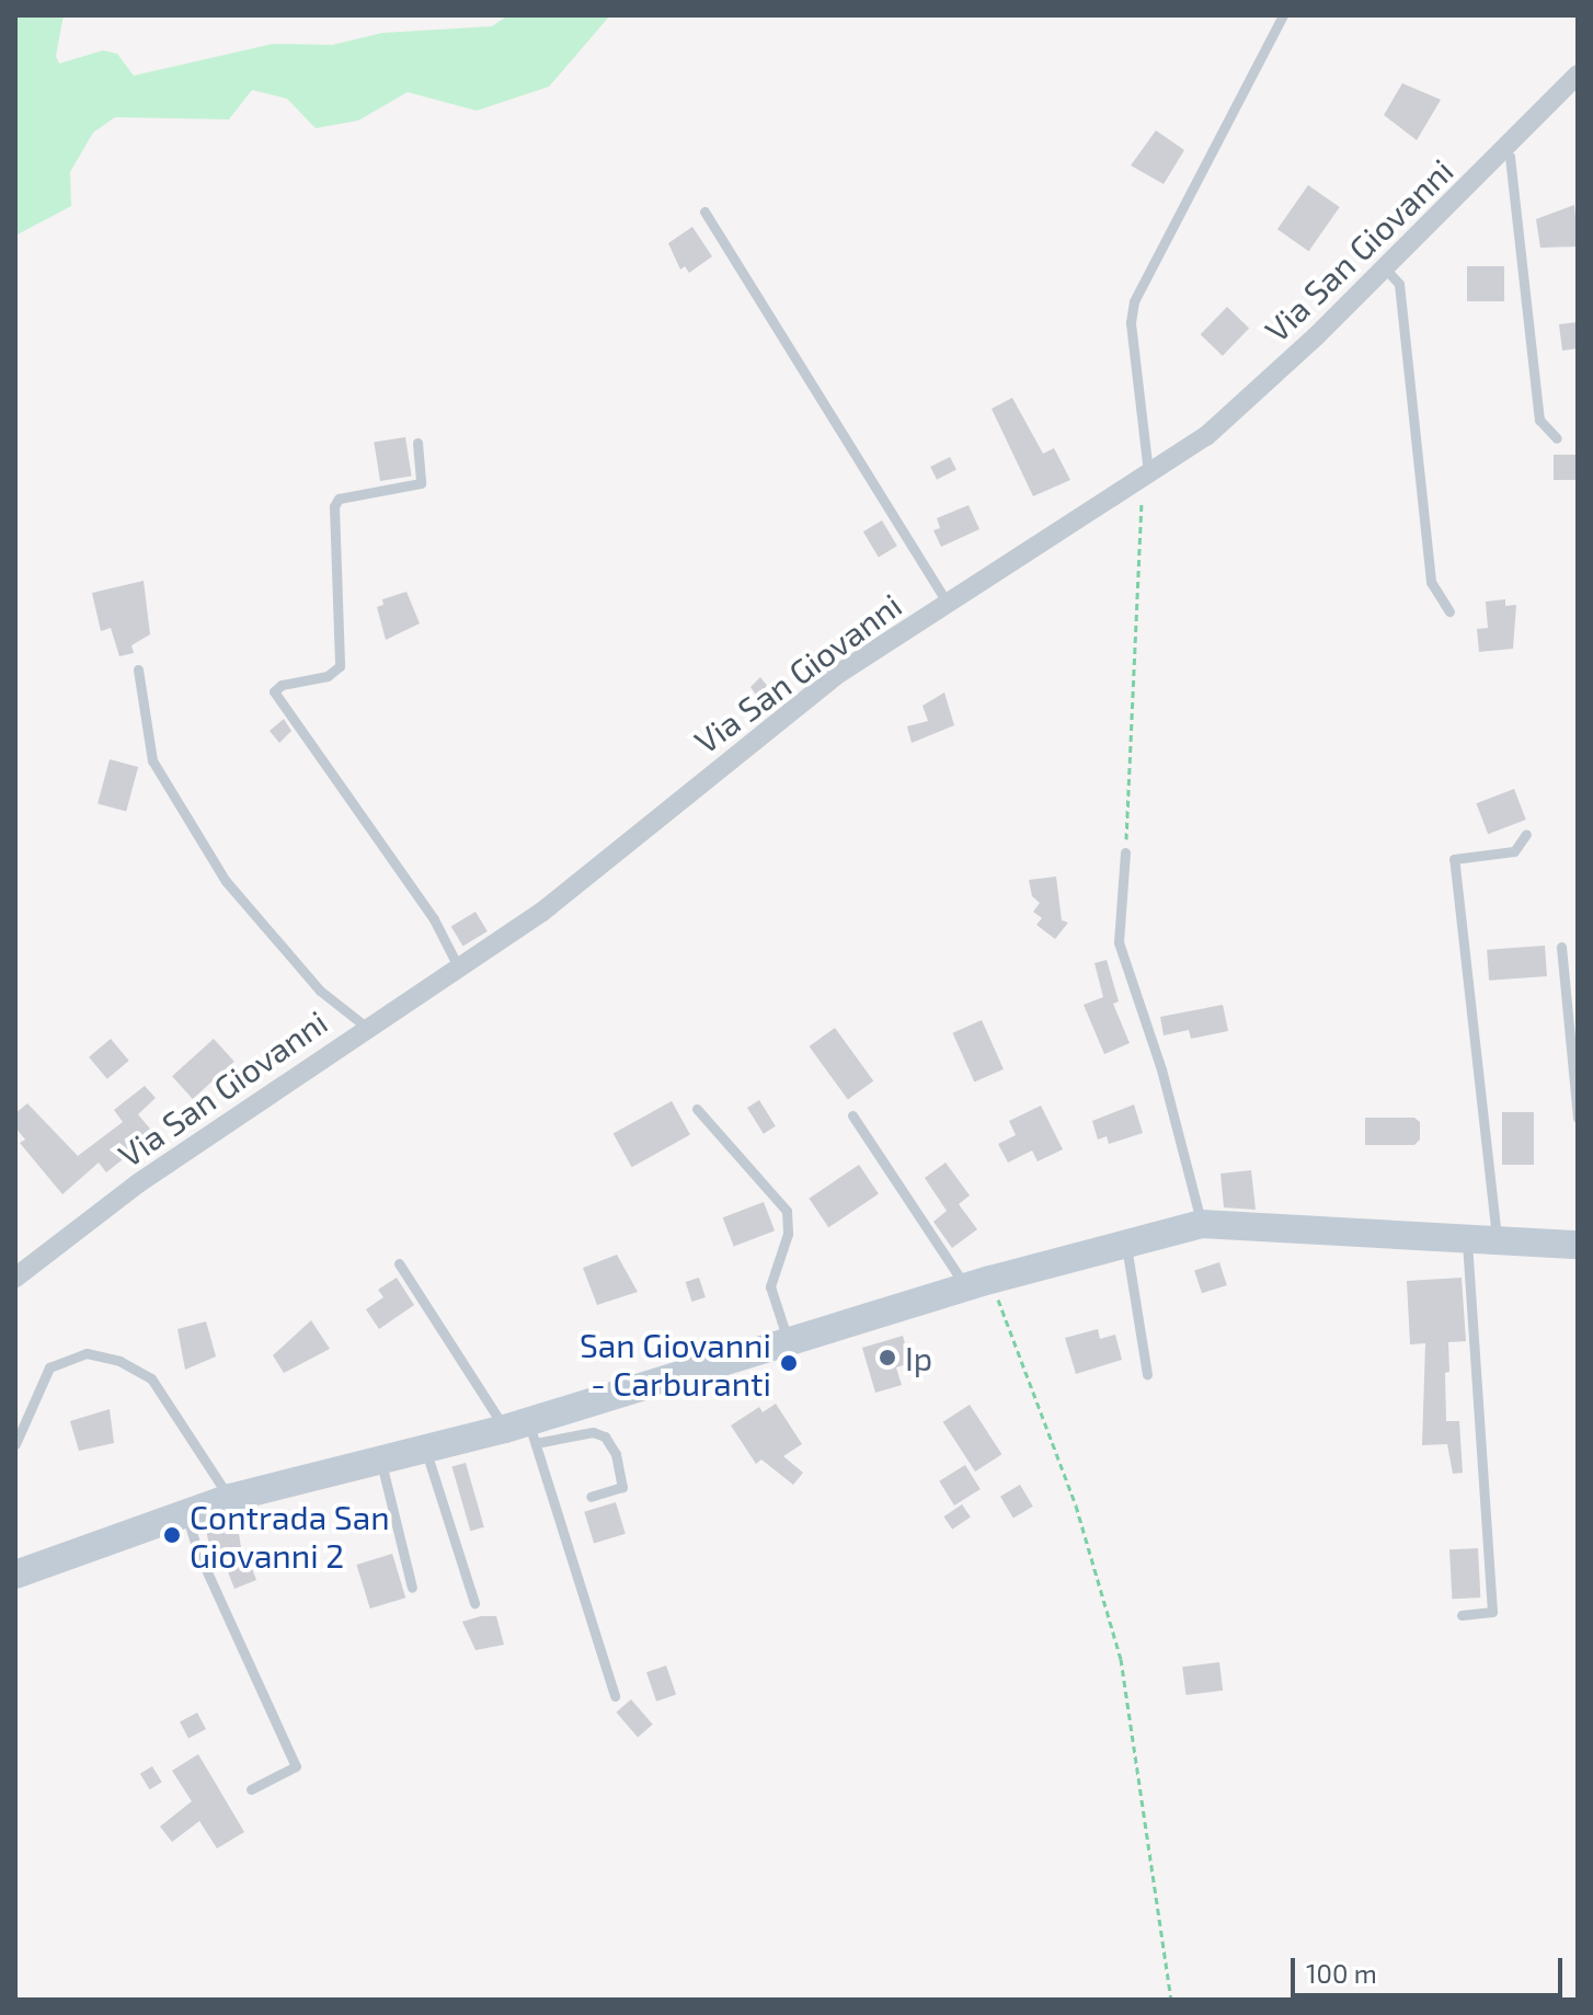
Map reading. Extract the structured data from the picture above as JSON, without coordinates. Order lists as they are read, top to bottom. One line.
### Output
{"streets":{"street":["Via San Giovanni"]},"places":["Ip","San Giovanni - Carburanti","Contrada San Giovanni 2"],"scale_bar":"100 m"}
